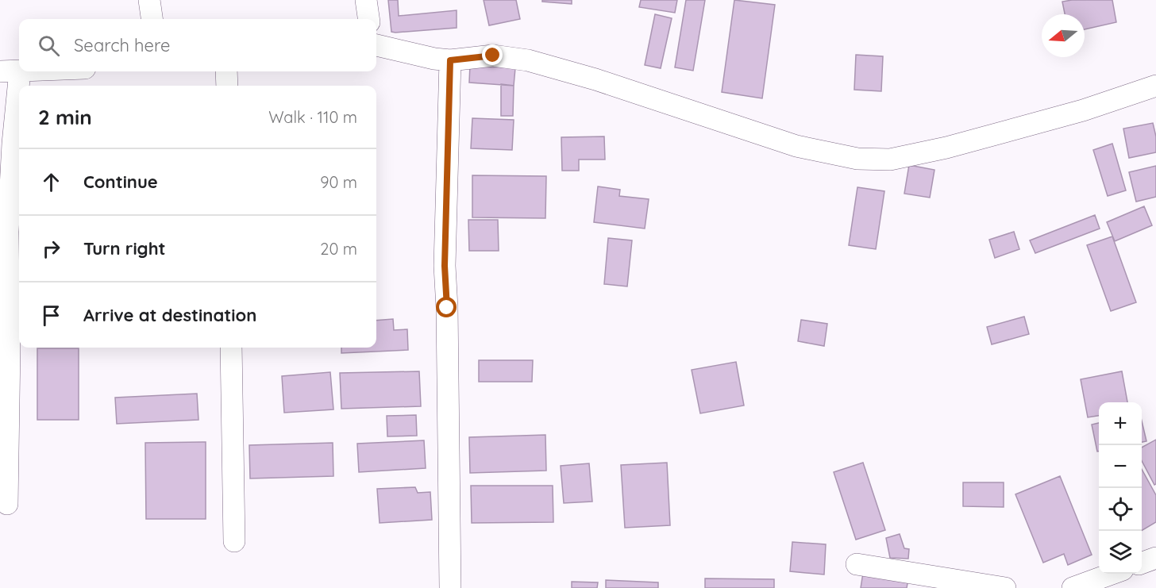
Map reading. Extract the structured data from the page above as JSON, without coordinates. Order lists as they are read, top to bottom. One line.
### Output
{"north":"left","page":{"search":"Search here","heading":["2 min","Walk · 110 m"],"list":[["Continue","90 m"],["Turn right","20 m"],"Arrive at destination"],"map_buttons":["+","−"]}}
